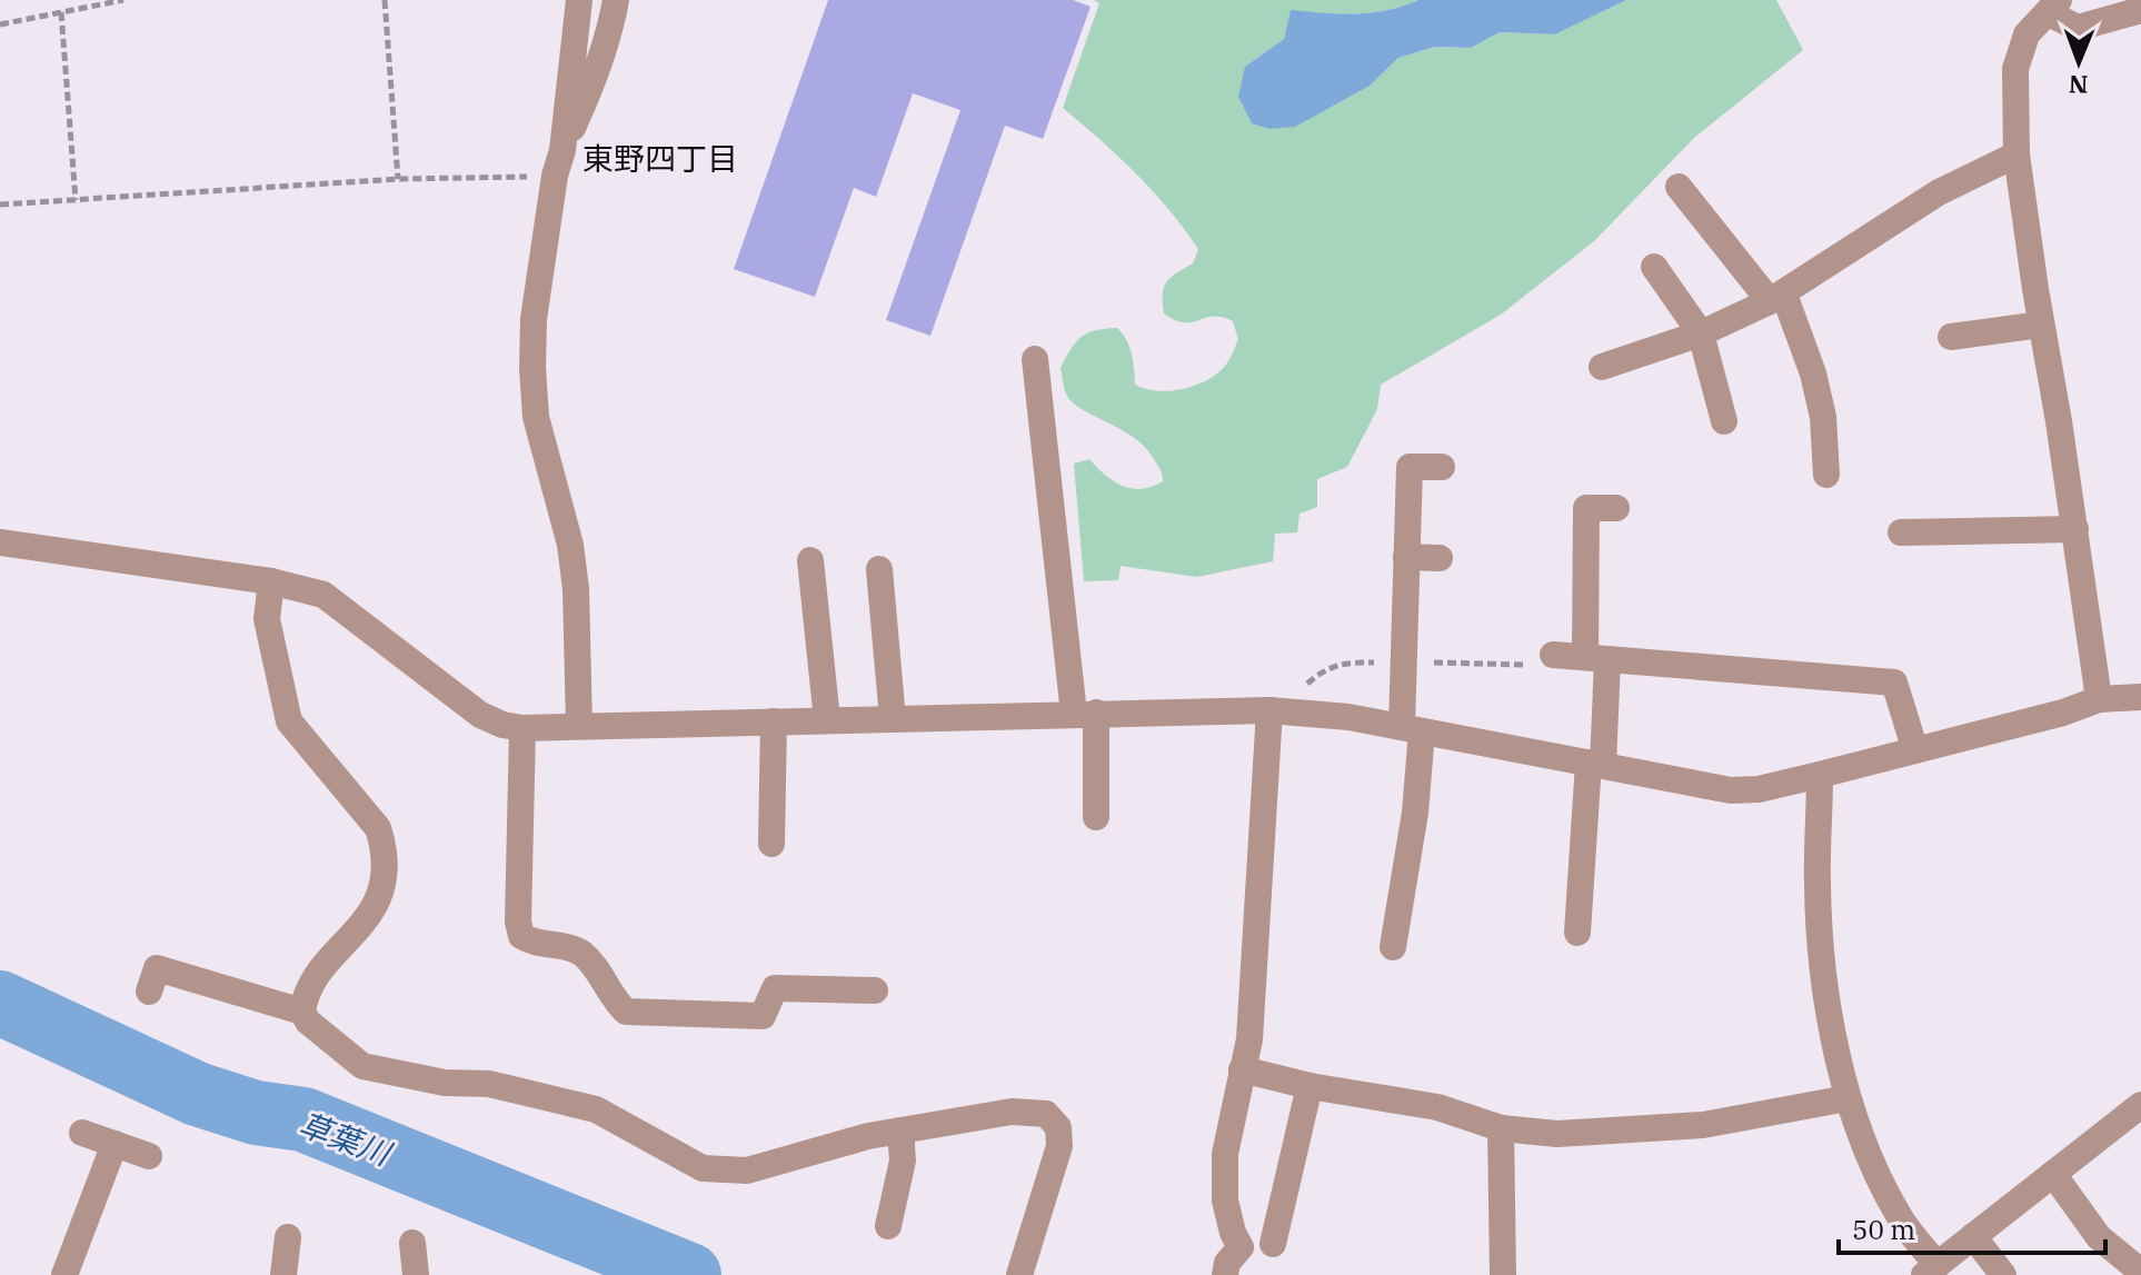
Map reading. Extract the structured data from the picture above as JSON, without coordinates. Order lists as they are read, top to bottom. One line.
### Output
{"districts":["東野四丁目"],"water":["草葉川"],"scale_bar":"50 m","north":"bottom"}
